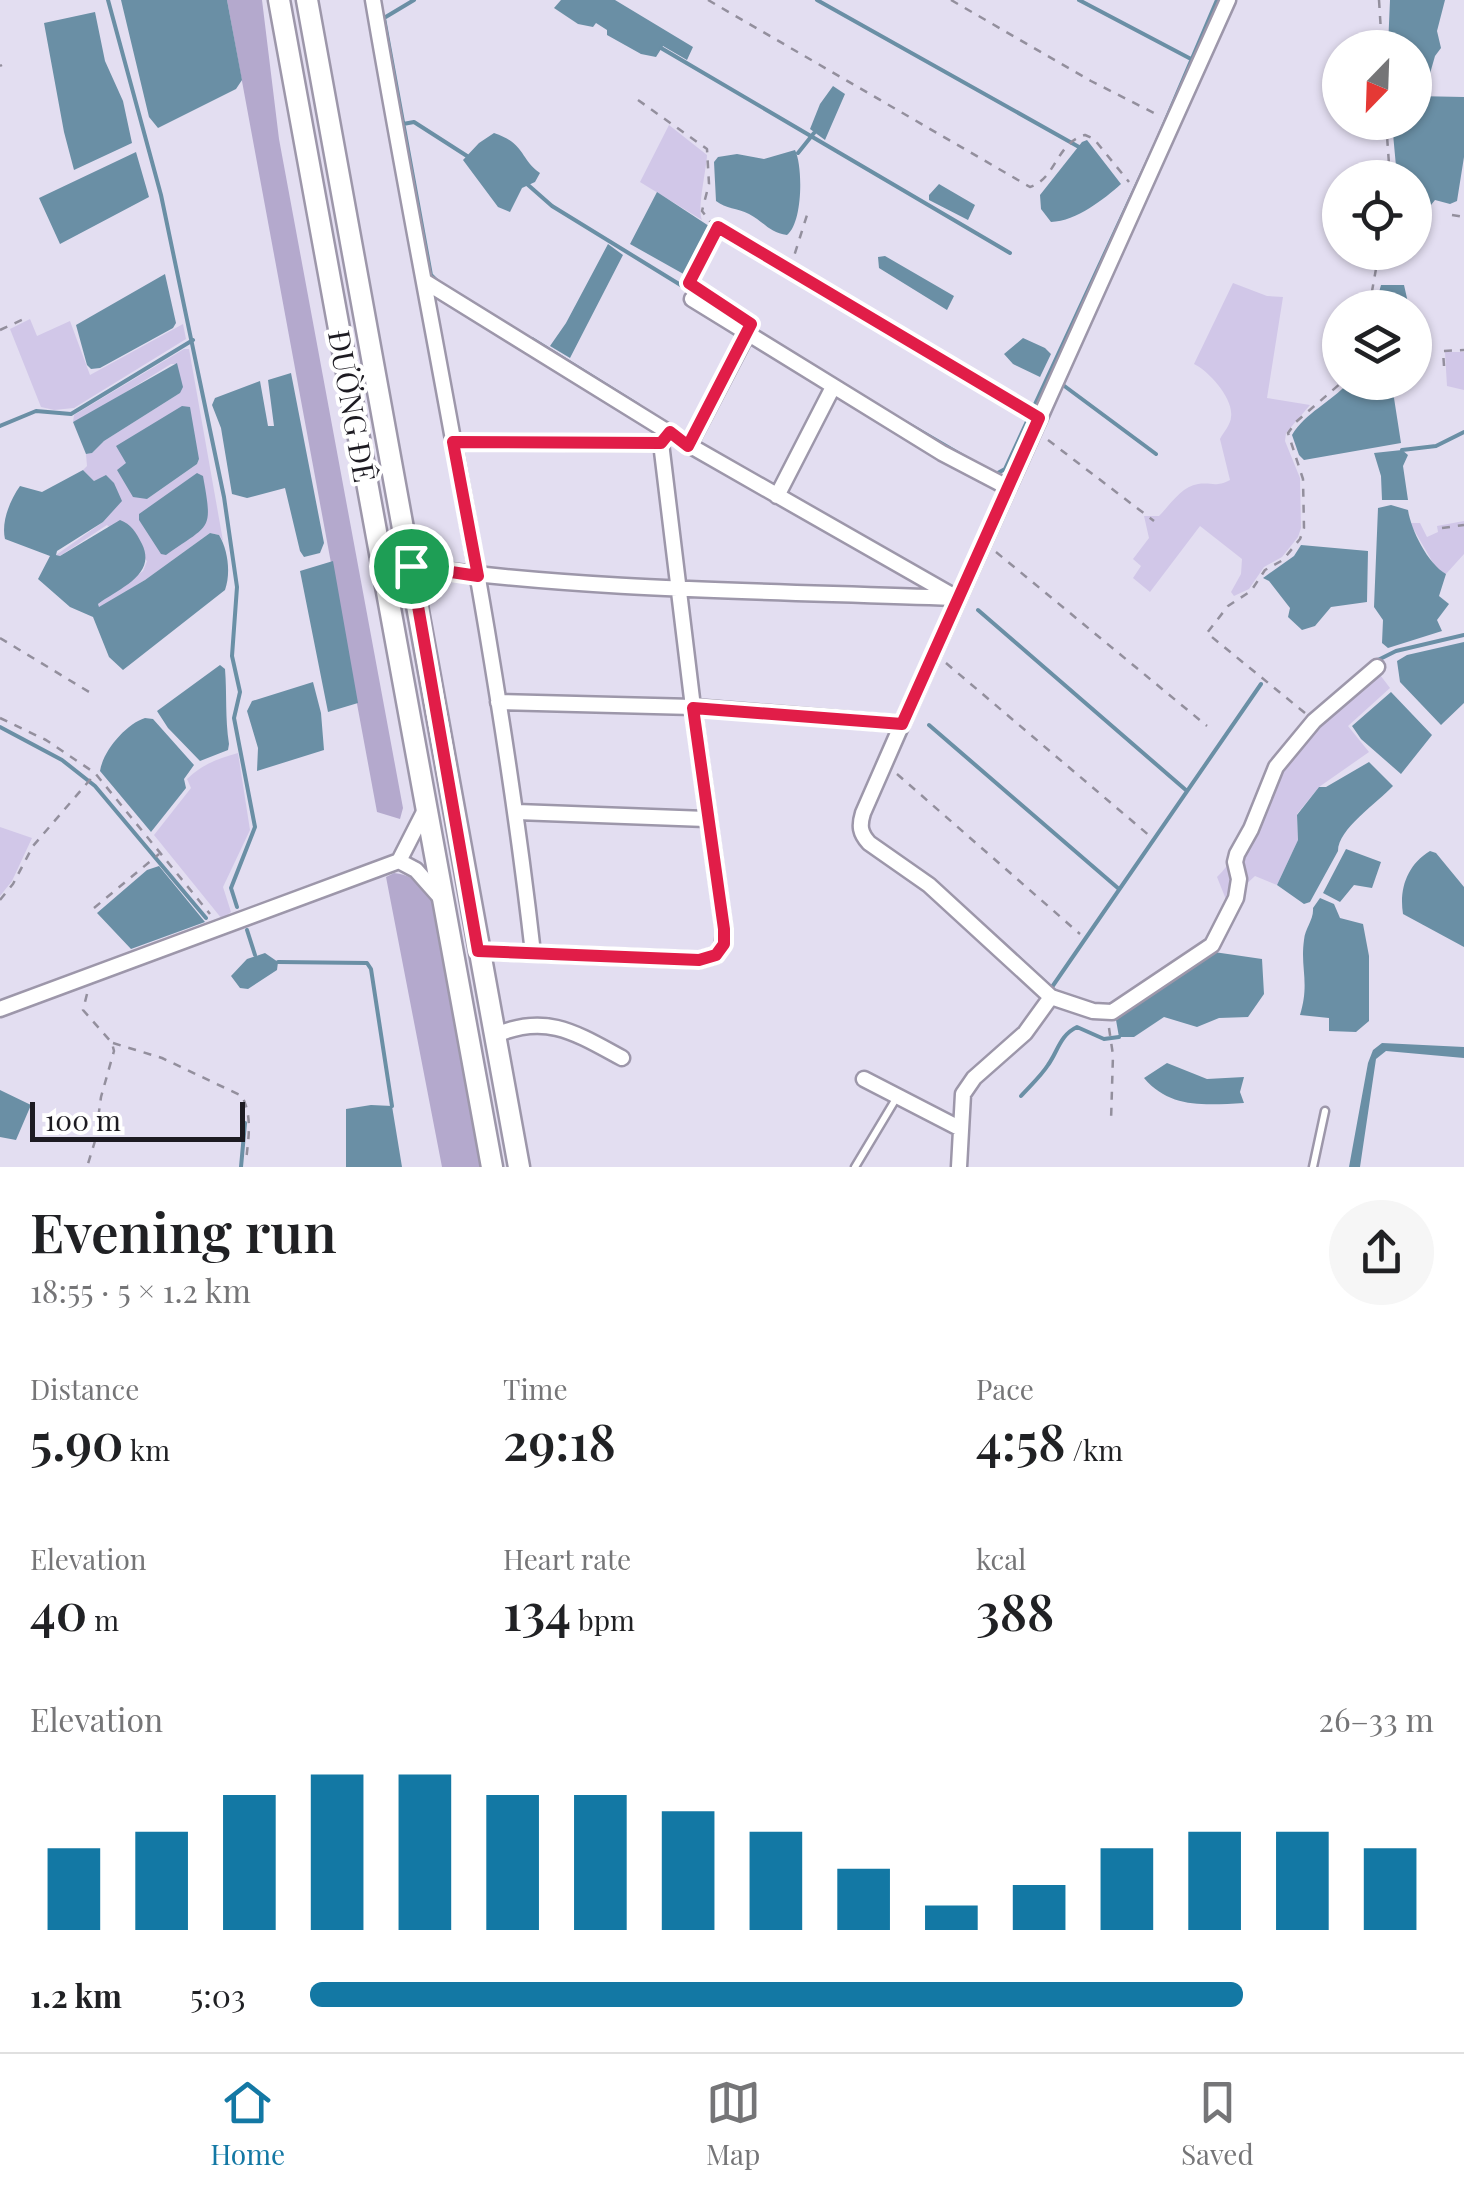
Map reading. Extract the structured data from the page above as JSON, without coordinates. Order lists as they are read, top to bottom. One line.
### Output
{"streets":{"street":["ĐƯỜNG ĐÊ"]},"scale_bar":"100 m","north":"bottom left","page":{"scale":"100 m","heading":["Evening run","18:55 · 5 × 1.2 km"],"stats":[["Distance","5.90 km"],["Time","29:18"],["Pace","4:58 /km"],["Elevation","40 m"],["Heart rate","134 bpm"],["kcal","388"]],"chart":["Elevation","26–33 m"],"list":[{"name":"1.2 km","note":"5:03"}],"tabs":["Home","Map","Saved"]}}
